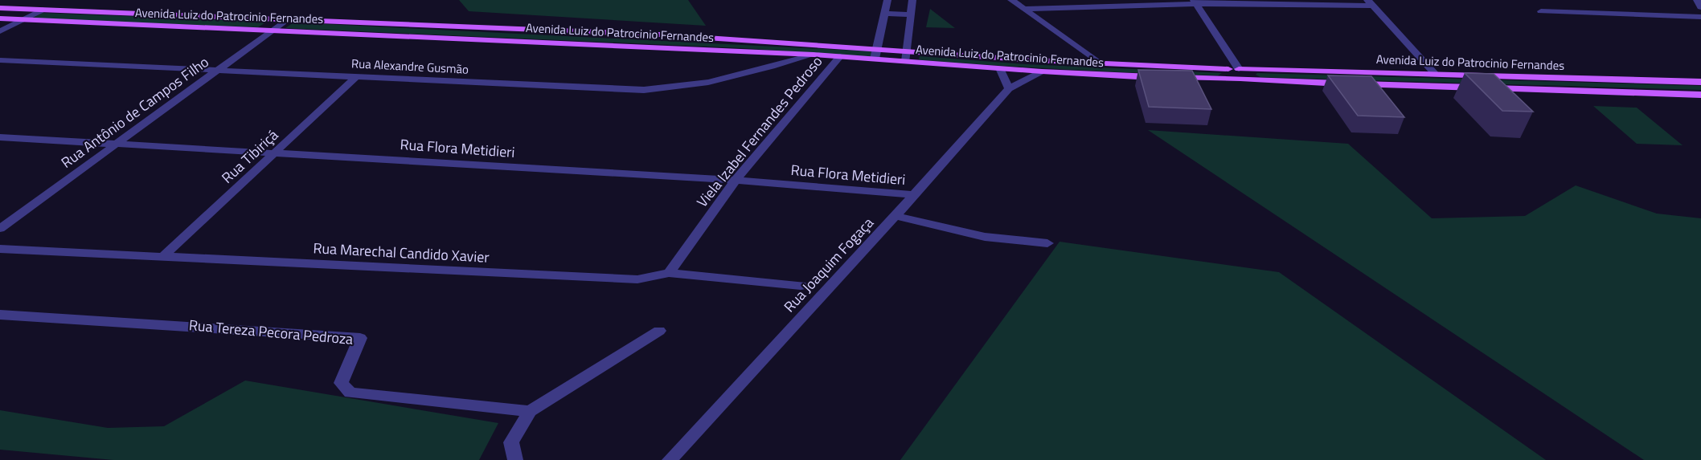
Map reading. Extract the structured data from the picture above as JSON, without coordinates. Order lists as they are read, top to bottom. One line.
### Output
{"streets":{"main road":["Avenida Luiz do Patrocinio Fernandes"],"street":["Rua Alexandre Gusmão","Rua Antônio de Campos Filho","Viela Izabel Fernandes Pedroso","Rua Flora Metidieri","Rua Tibiriçá","Rua Marechal Candido Xavier","Rua Joaquim Fogaça","Rua Tereza Pecora Pedroza"]},"crossings":[["Avenida Luiz do Patrocinio Fernandes","Rua Alexandre Gusmão"],["Avenida Luiz do Patrocinio Fernandes","Rua Antônio de Campos Filho"],["Avenida Luiz do Patrocinio Fernandes","Viela Izabel Fernandes Pedroso"],["Avenida Luiz do Patrocinio Fernandes","Rua Joaquim Fogaça"],["Rua Alexandre Gusmão","Rua Antônio de Campos Filho"],["Rua Alexandre Gusmão","Rua Tibiriçá"],["Rua Antônio de Campos Filho","Rua Flora Metidieri"],["Viela Izabel Fernandes Pedroso","Rua Flora Metidieri"],["Viela Izabel Fernandes Pedroso","Rua Marechal Candido Xavier"],["Rua Flora Metidieri","Rua Tibiriçá"],["Rua Flora Metidieri","Rua Joaquim Fogaça"],["Rua Tibiriçá","Rua Marechal Candido Xavier"]]}
